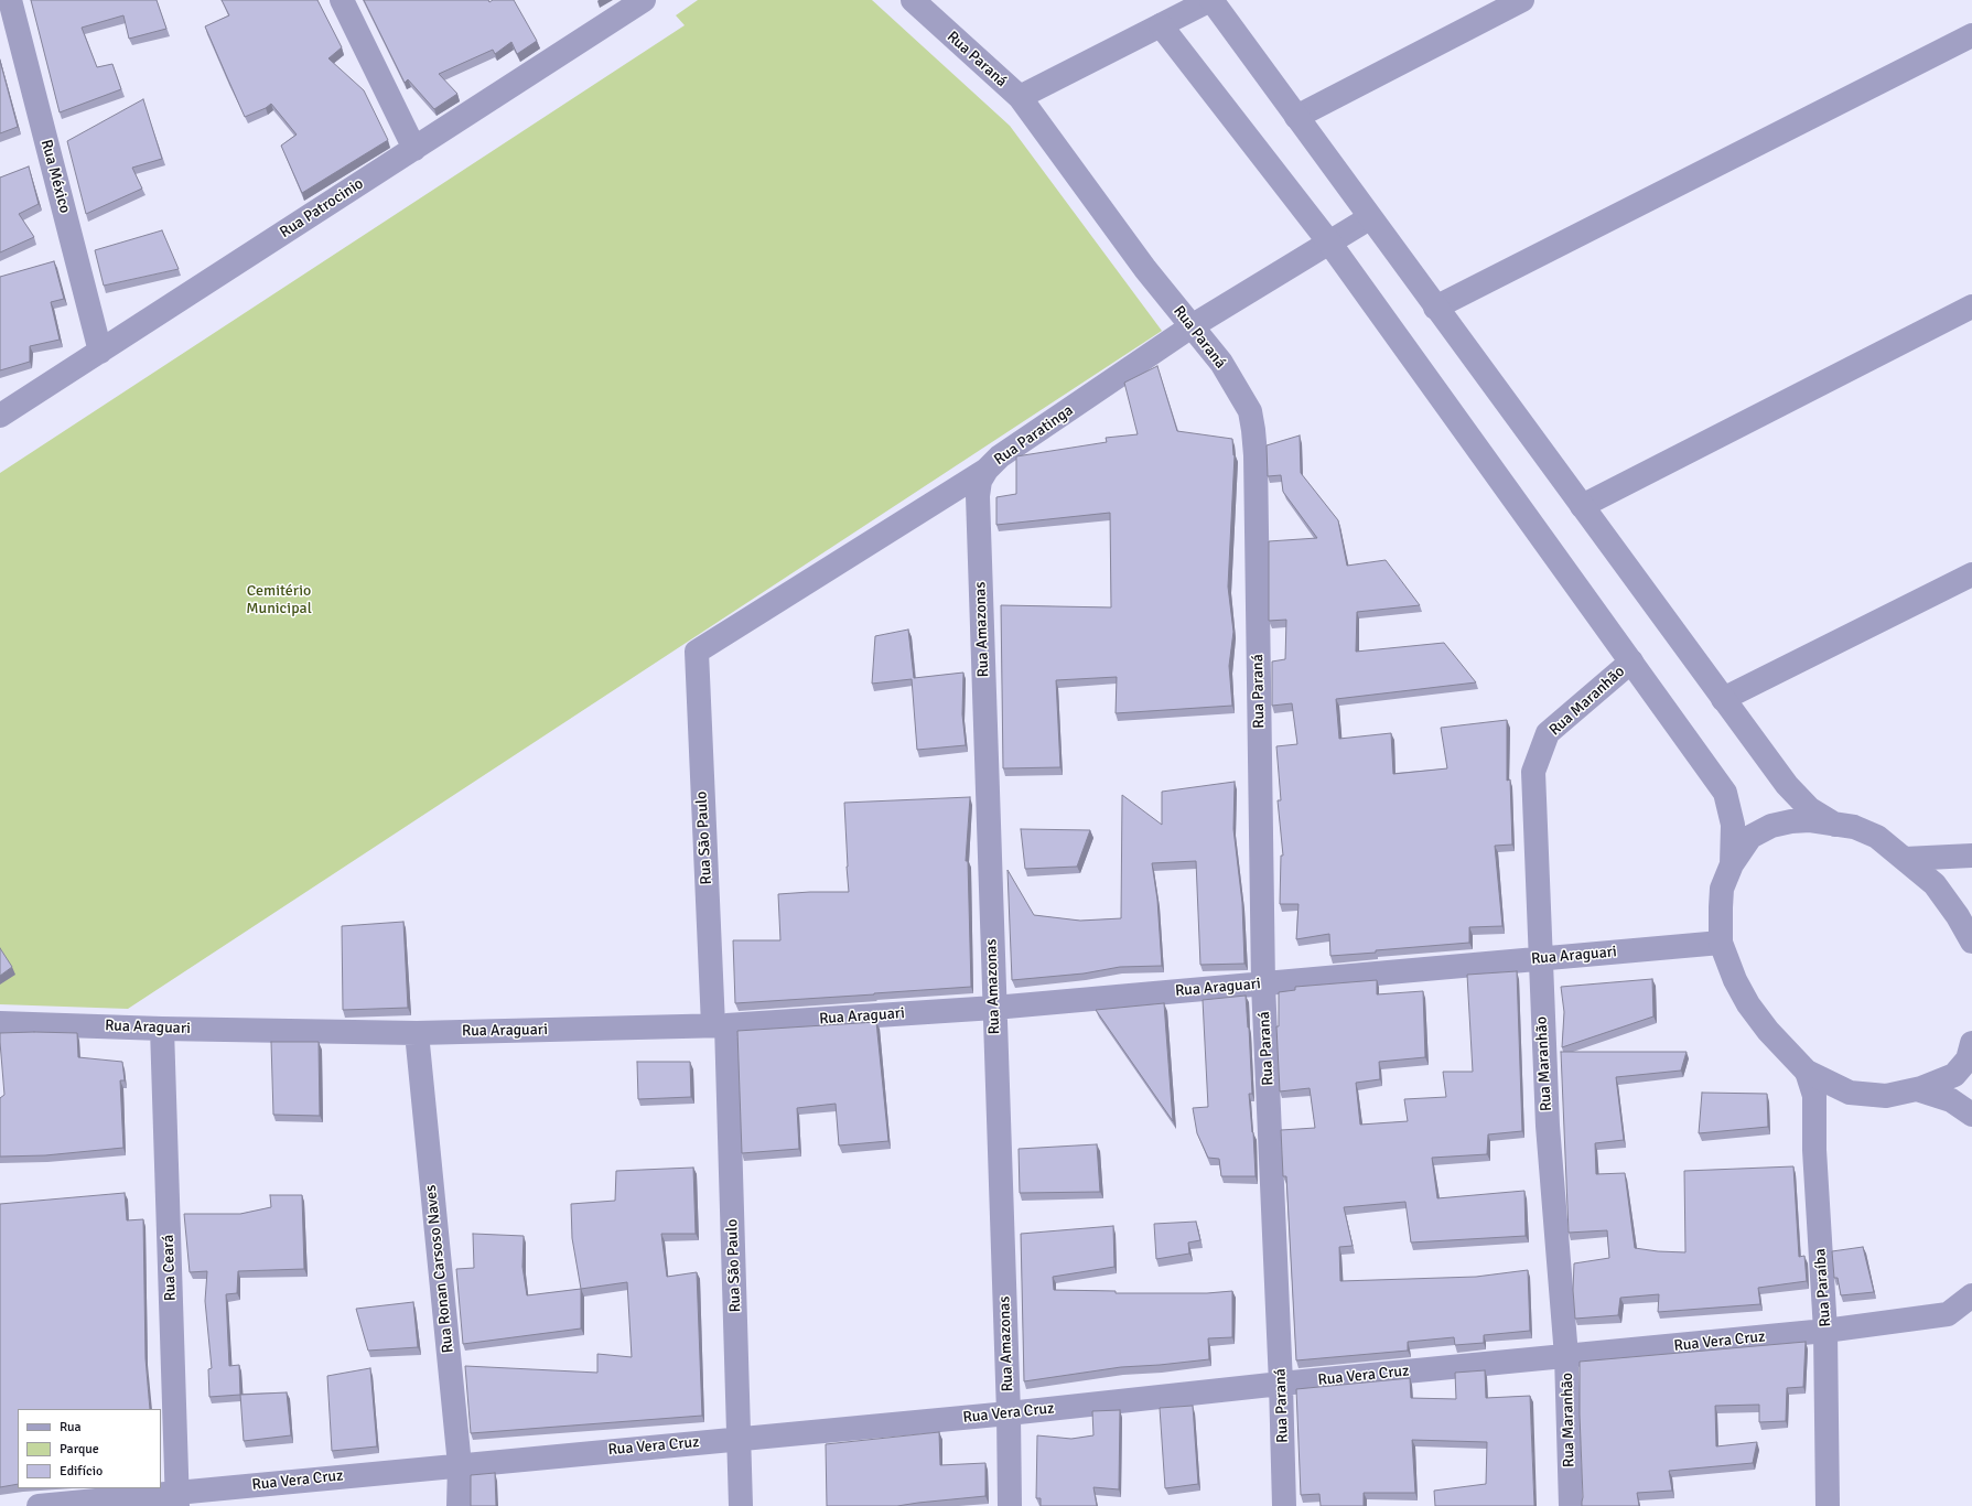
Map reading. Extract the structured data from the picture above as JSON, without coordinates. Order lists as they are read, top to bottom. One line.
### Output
{"streets":{"street":["Rua Paraná","Rua México","Rua Patrocinio","Rua Paratinga","Rua Amazonas","Rua Maranhão","Rua São Paulo","Rua Araguari","Rua Ceará","Rua Ronan Carsoso Naves","Rua Paraíba","Rua Vera Cruz"]},"crossings":[["Rua Paraná","Rua Paratinga"],["Rua Paraná","Rua Araguari"],["Rua Paraná","Rua Vera Cruz"],["Rua México","Rua Patrocinio"],["Rua Paratinga","Rua Amazonas"],["Rua Paratinga","Rua São Paulo"],["Rua Amazonas","Rua Araguari"],["Rua Amazonas","Rua Vera Cruz"],["Rua Maranhão","Rua Araguari"],["Rua Maranhão","Rua Vera Cruz"],["Rua São Paulo","Rua Araguari"],["Rua São Paulo","Rua Vera Cruz"],["Rua Araguari","Rua Ceará"],["Rua Araguari","Rua Ronan Carsoso Naves"],["Rua Ceará","Rua Vera Cruz"],["Rua Ronan Carsoso Naves","Rua Vera Cruz"],["Rua Paraíba","Rua Vera Cruz"]],"parks":["Cemitério Municipal"],"legend":["Rua","Parque","Edifício"]}
